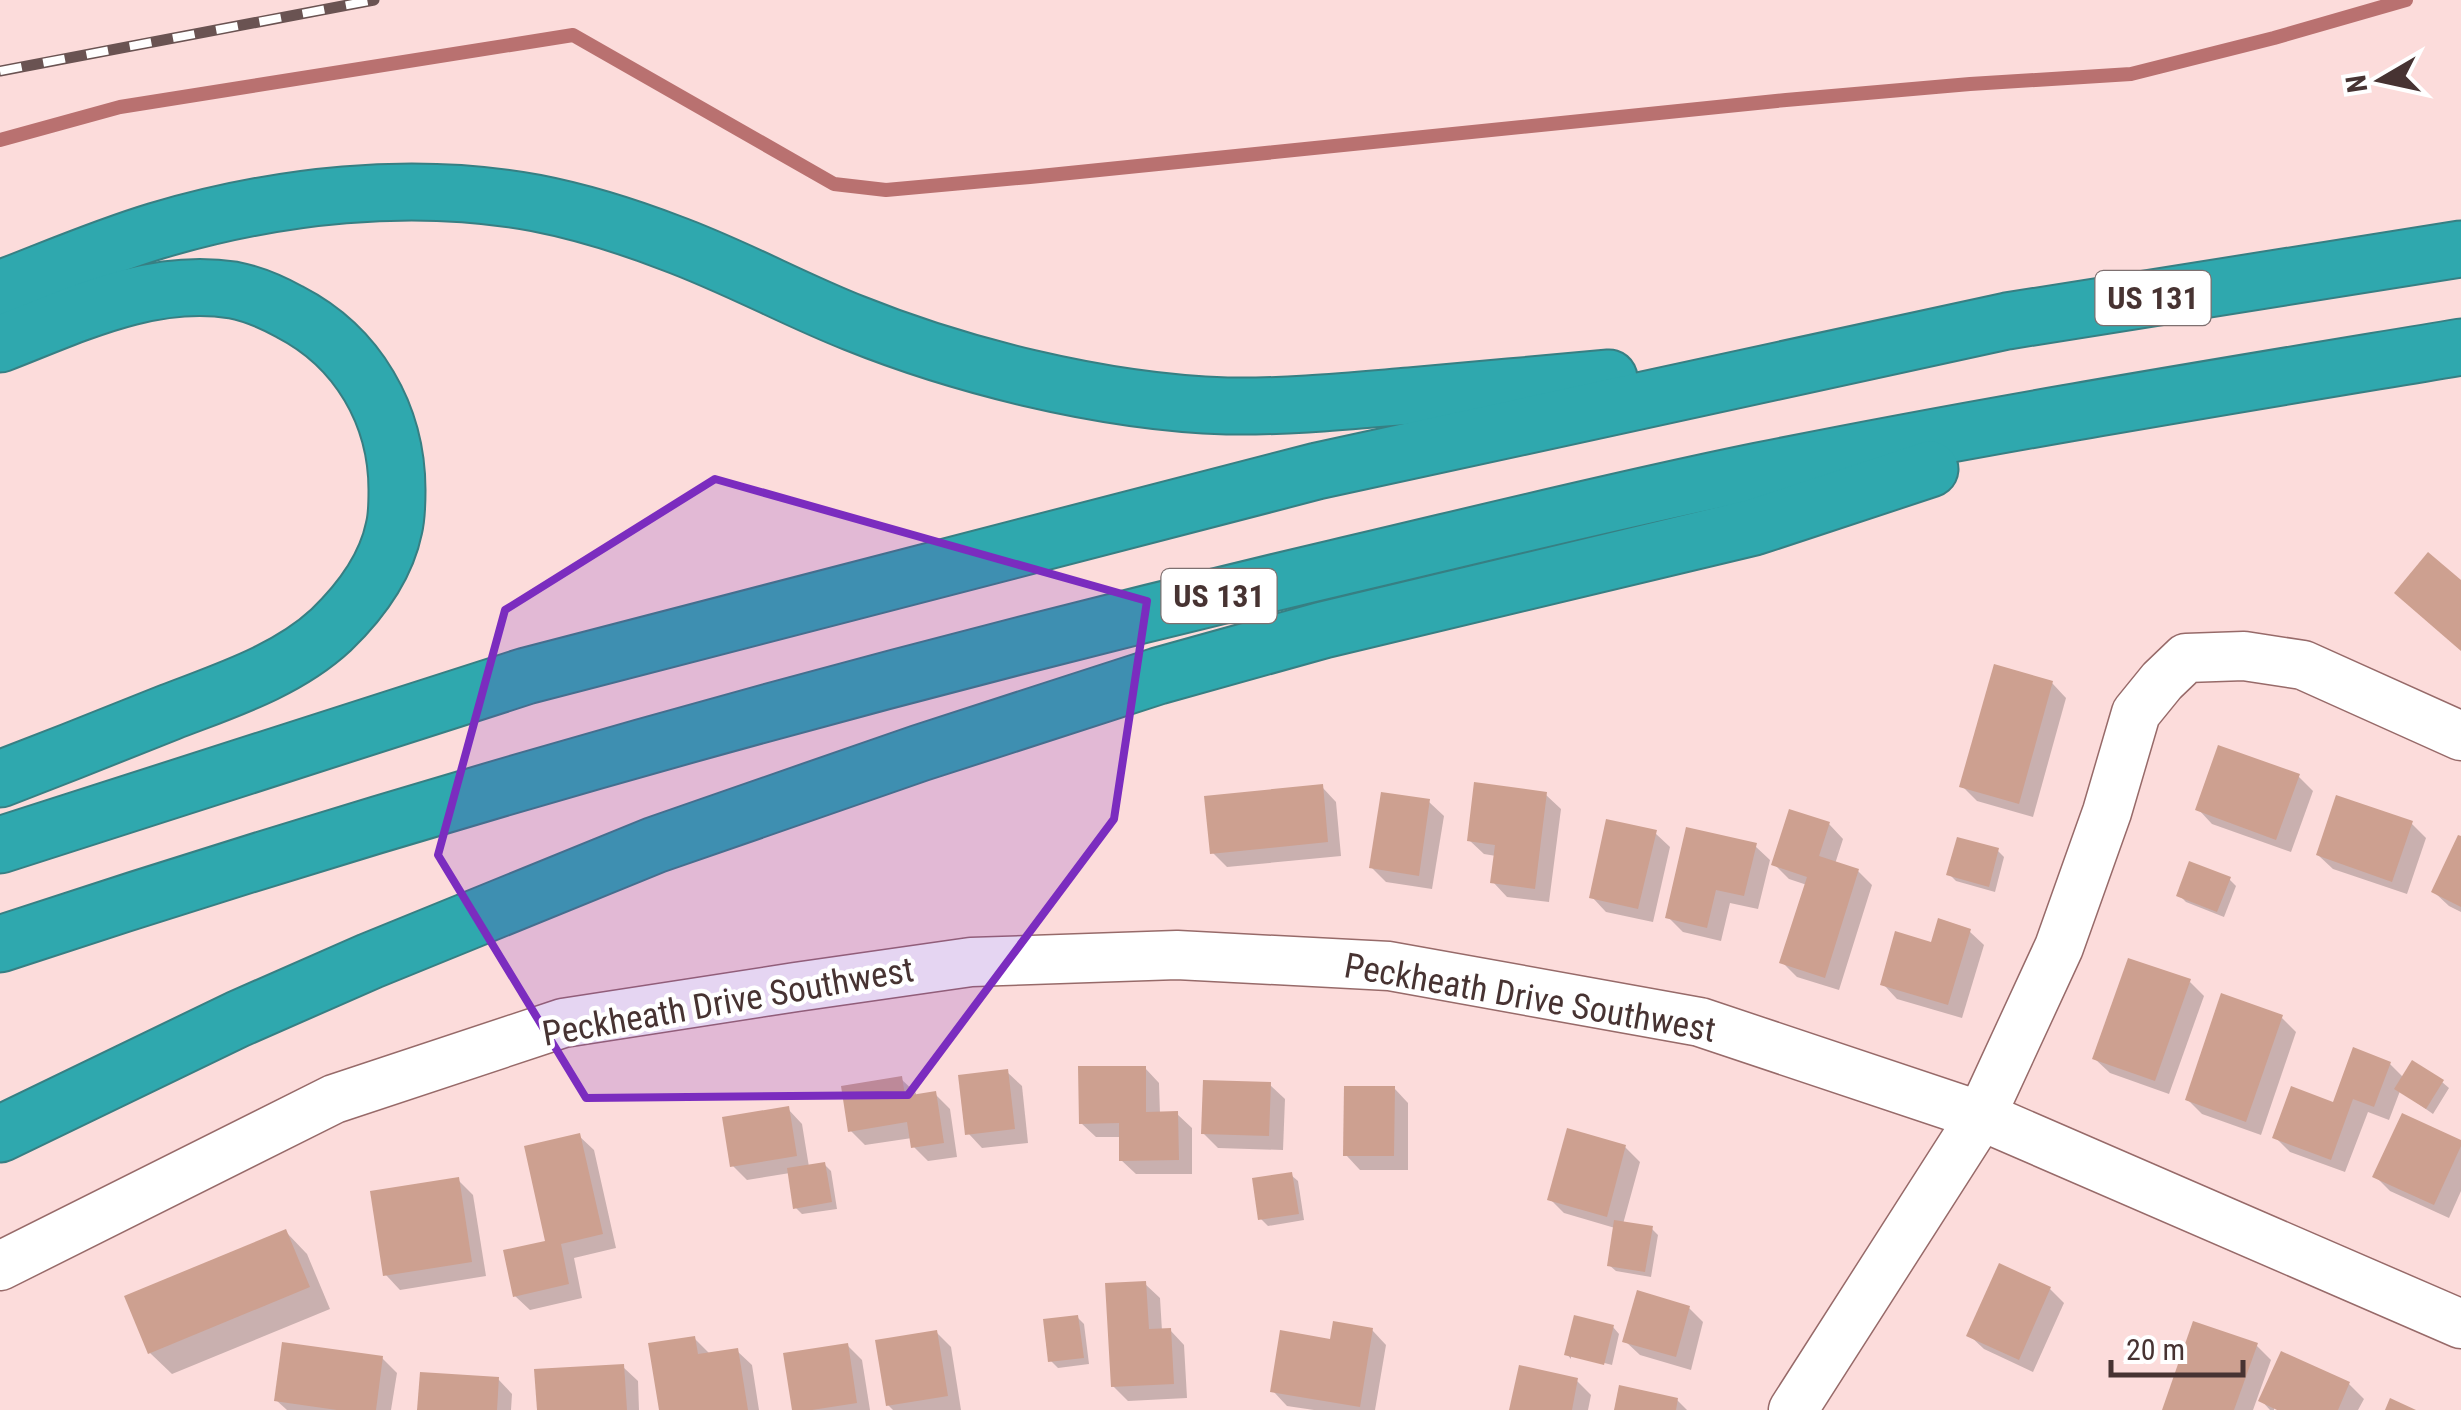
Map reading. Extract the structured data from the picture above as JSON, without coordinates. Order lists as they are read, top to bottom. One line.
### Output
{"streets":{"highway":["US 131"],"street":["Peckheath Drive Southwest"]},"scale_bar":"20 m","north":"left"}
